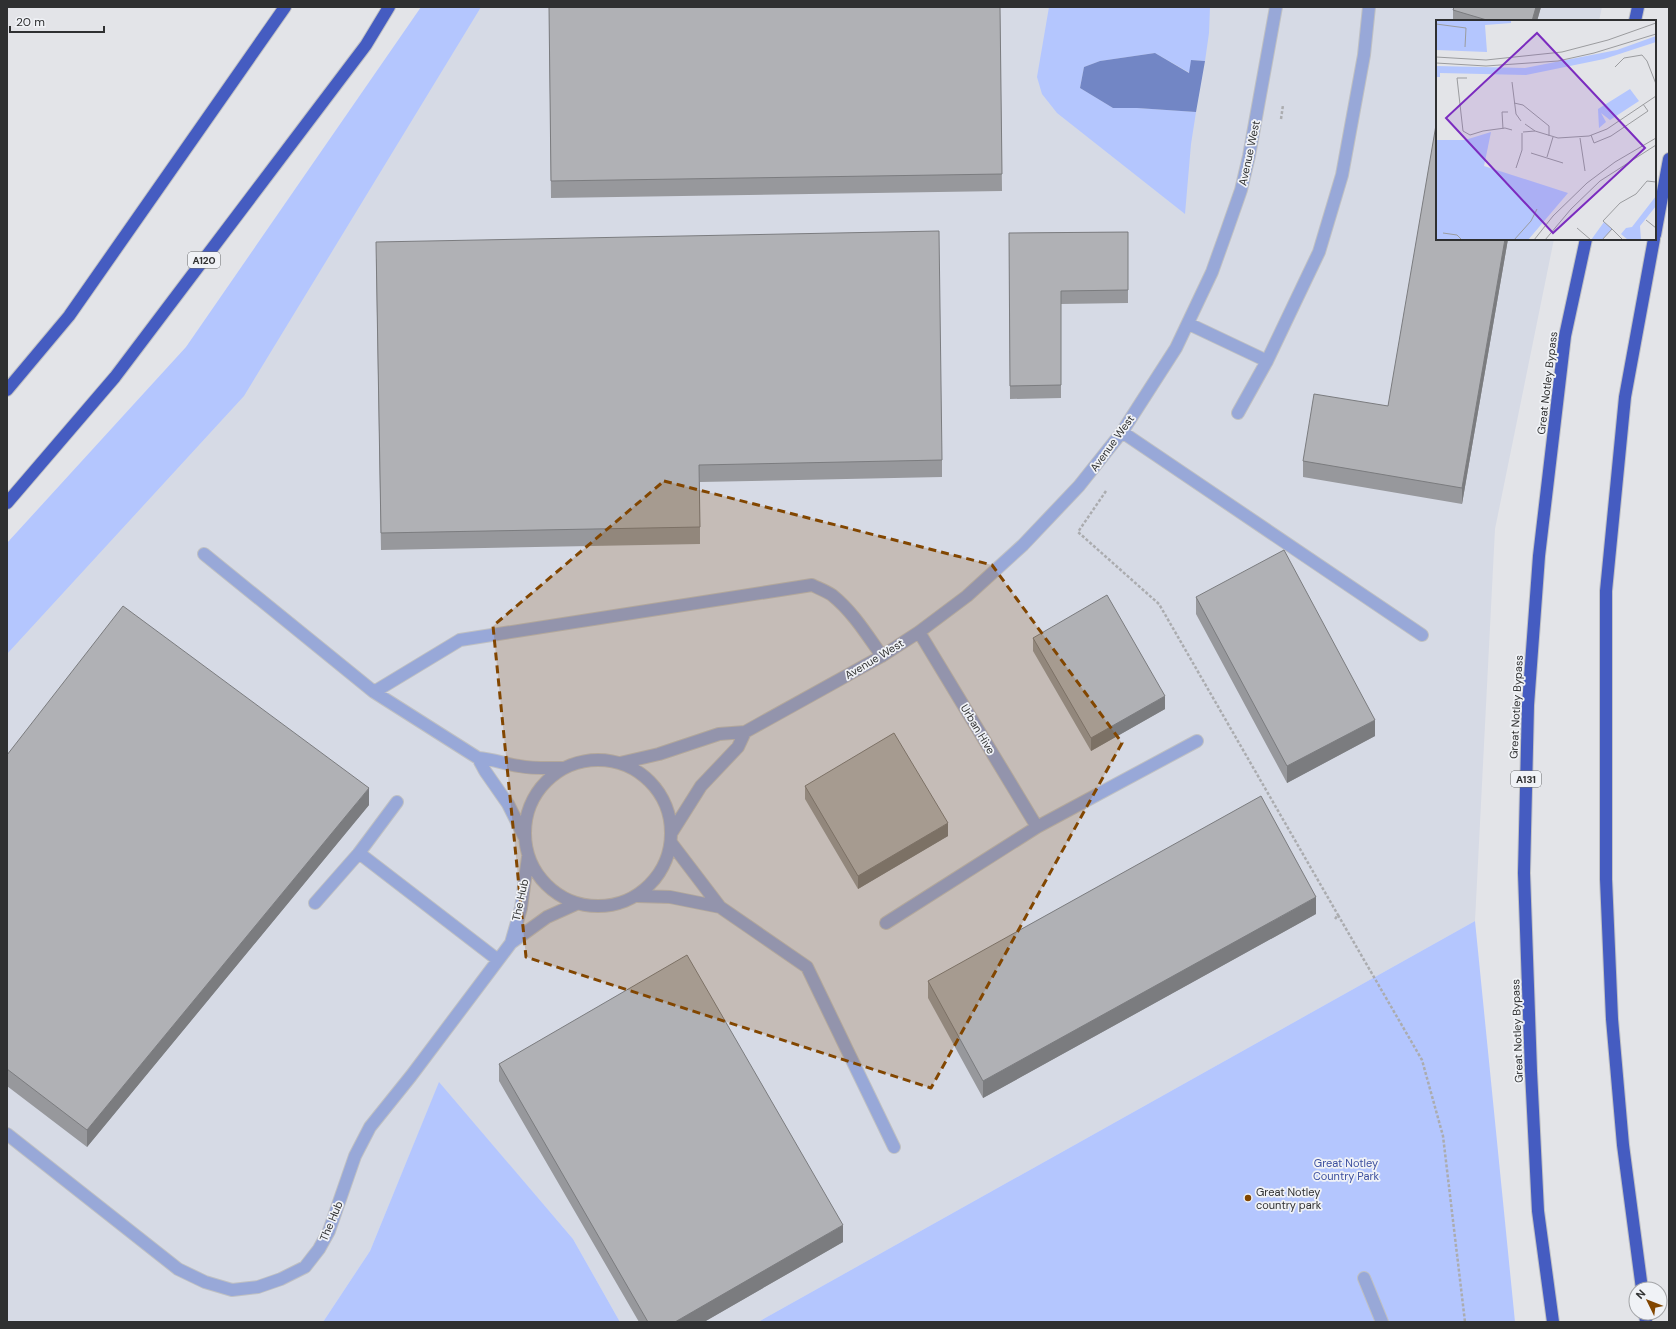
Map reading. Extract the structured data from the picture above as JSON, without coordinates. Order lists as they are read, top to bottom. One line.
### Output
{"streets":{"highway":["A120","Great Notley Bypass","A131"],"street":["Avenue West","Urban Hive","The Hub"]},"crossings":[["Avenue West","Urban Hive"]],"parks":["Great Notley Country Park"],"places":["Great Notley country park"],"scale_bar":"20 m","north":"top left"}
